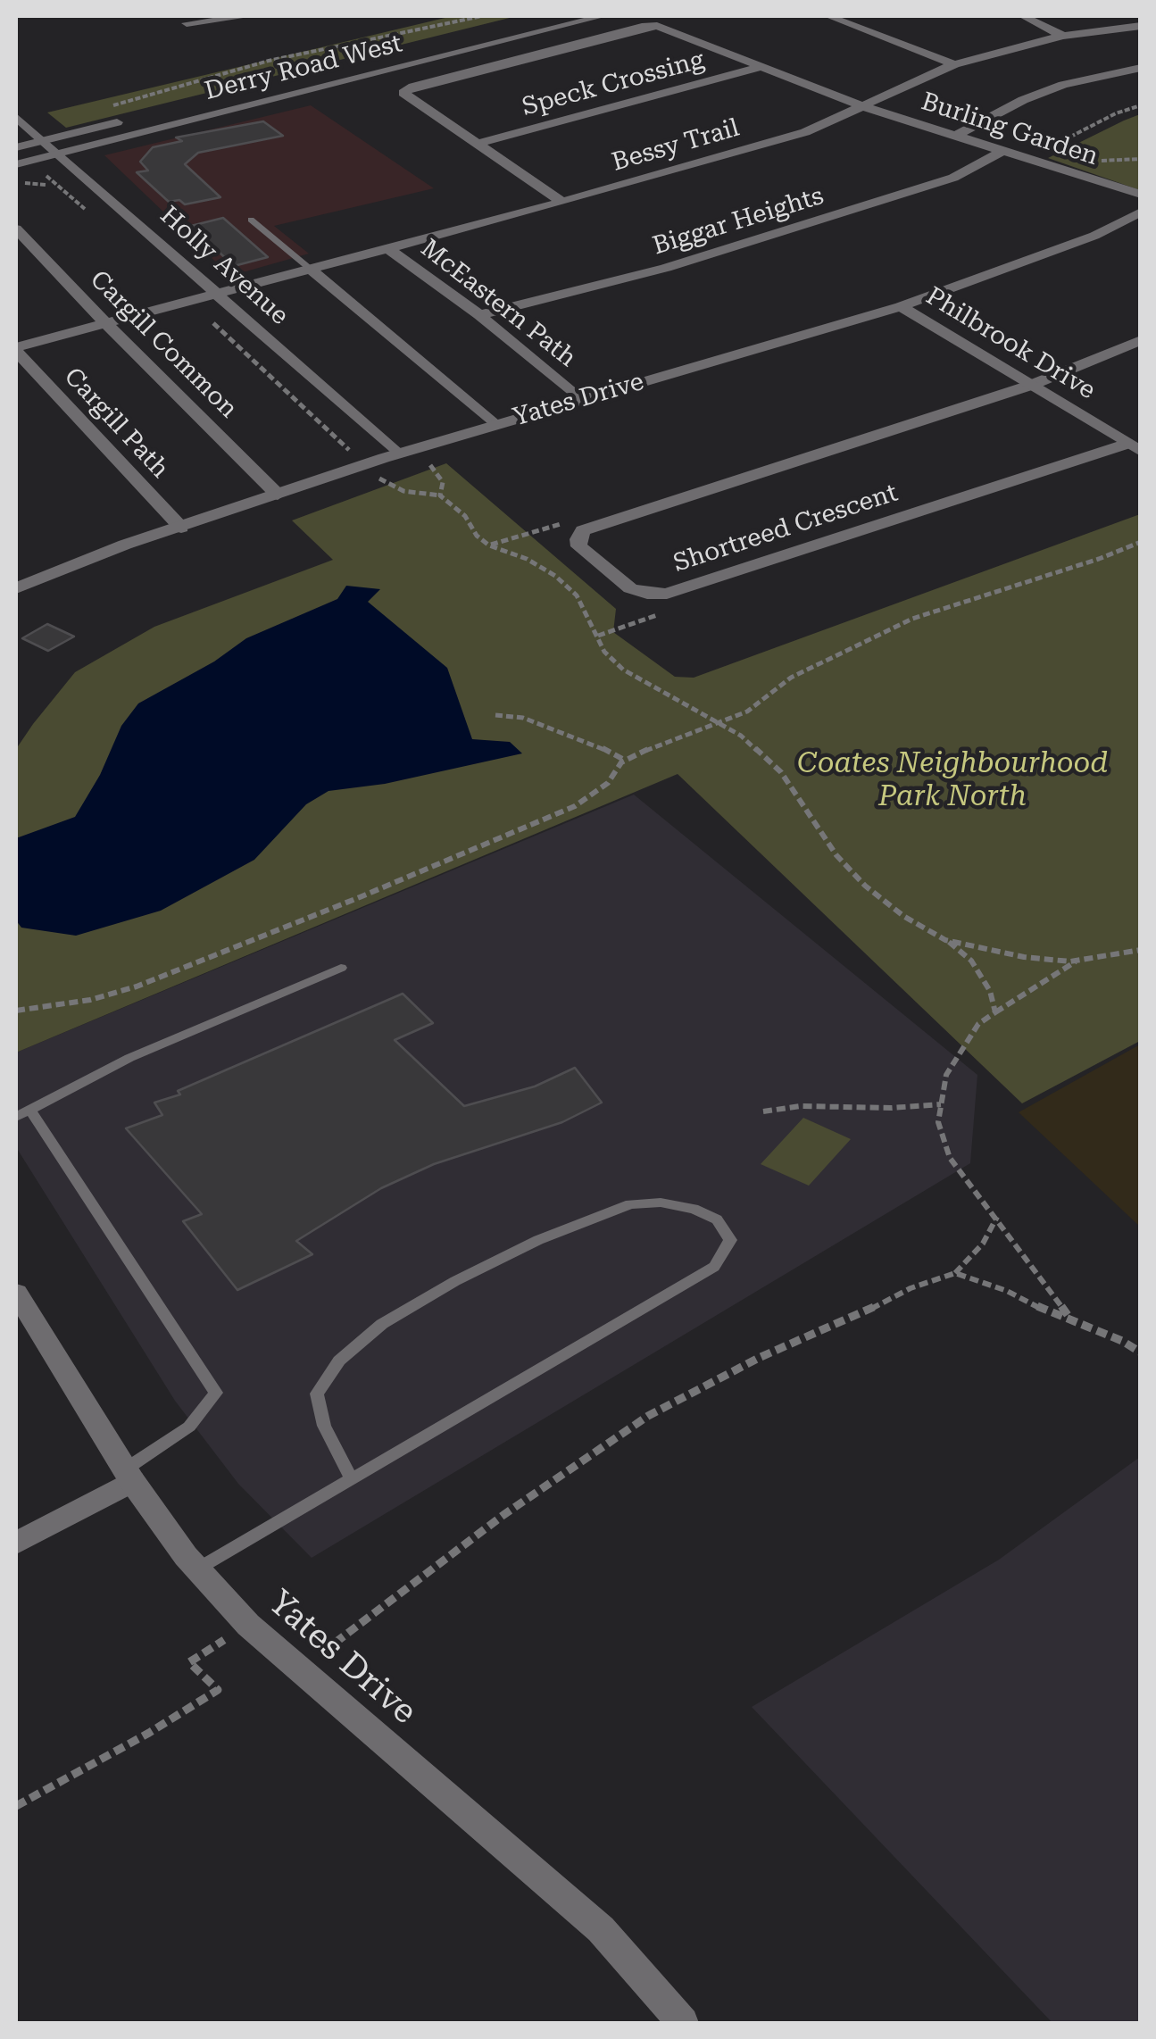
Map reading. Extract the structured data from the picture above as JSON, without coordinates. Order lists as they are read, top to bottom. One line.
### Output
{"streets":{"street":["Derry Road West","Speck Crossing","Burling Garden","Bessy Trail","Biggar Heights","Holly Avenue","McEastern Path","Philbrook Drive","Cargill Common","Yates Drive","Cargill Path","Shortreed Crescent"]},"crossings":[["Derry Road West","Holly Avenue"],["Speck Crossing","Burling Garden"],["Burling Garden","Bessy Trail"],["Burling Garden","Biggar Heights"],["Bessy Trail","Holly Avenue"],["Bessy Trail","McEastern Path"],["Bessy Trail","Cargill Common"],["Bessy Trail","Cargill Path"],["Biggar Heights","McEastern Path"],["Holly Avenue","Yates Drive"],["McEastern Path","Yates Drive"],["Philbrook Drive","Yates Drive"],["Philbrook Drive","Shortreed Crescent"],["Cargill Common","Yates Drive"],["Yates Drive","Cargill Path"]],"parks":["Coates Neighbourhood Park North"]}
